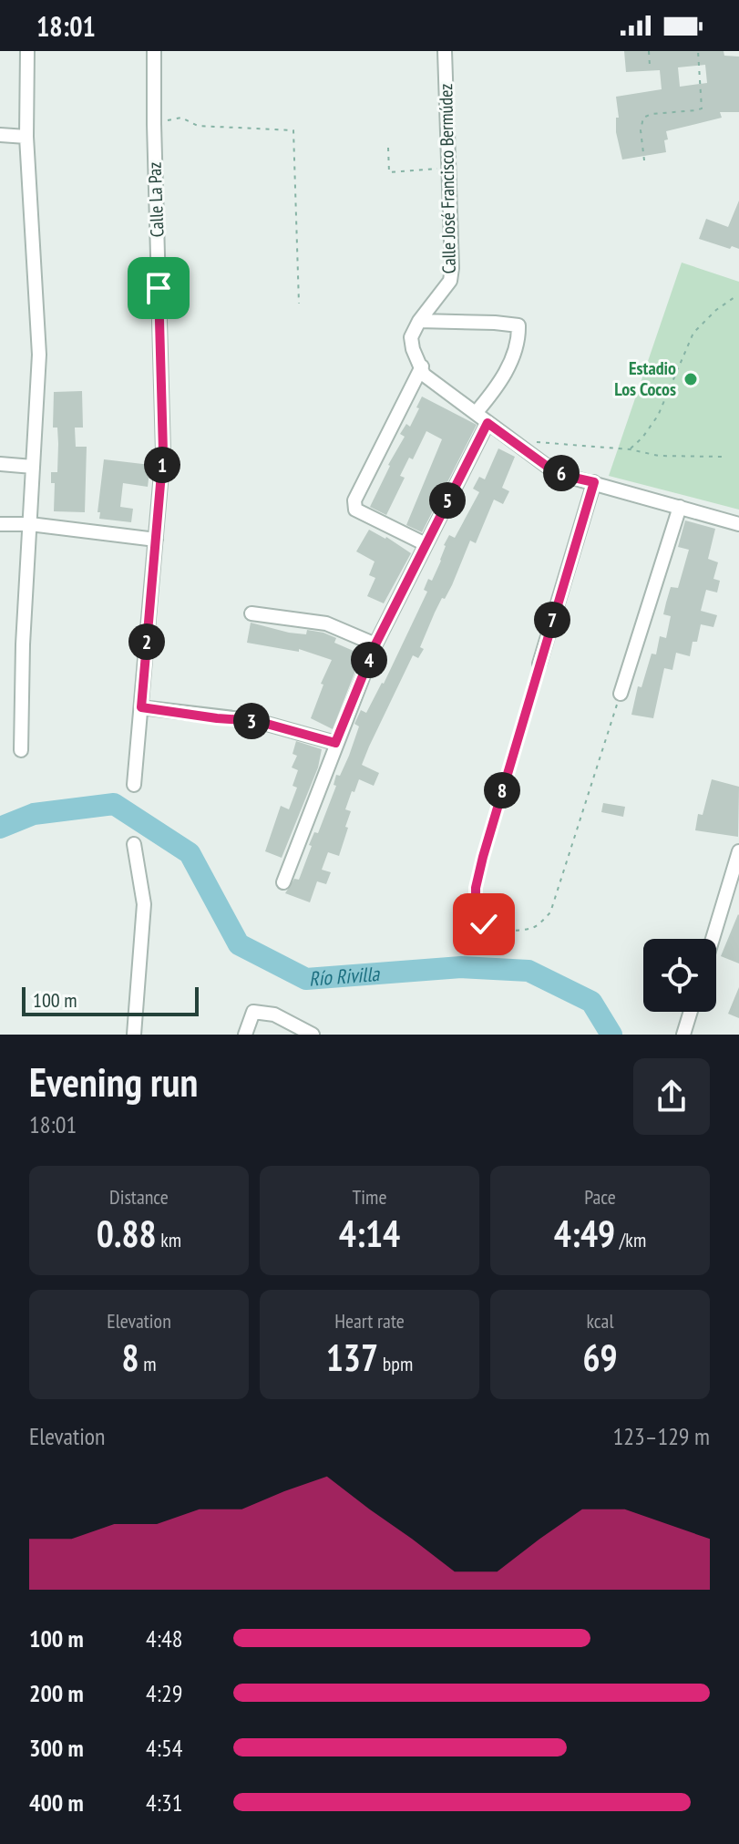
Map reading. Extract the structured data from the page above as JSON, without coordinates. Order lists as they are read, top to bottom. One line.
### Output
{"streets":{"street":["Calle José Francisco Bermúdez","Calle La Paz"]},"water":["Río Rivilla"],"places":["Estadio Los Cocos"],"scale_bar":"100 m","page":{"status":"18:01","pins":["1","6","5","7","2","4","3","8"],"scale":"100 m","heading":["Evening run","18:01"],"stats":[["Distance","0.88 km"],["Time","4:14"],["Pace","4:49 /km"],["Elevation","8 m"],["Heart rate","137 bpm"],["kcal","69"]],"chart":["Elevation","123–129 m"],"list":[{"name":"100 m","note":"4:48"},{"name":"200 m","note":"4:29"},{"name":"300 m","note":"4:54"},{"name":"400 m","note":"4:31"}]}}
